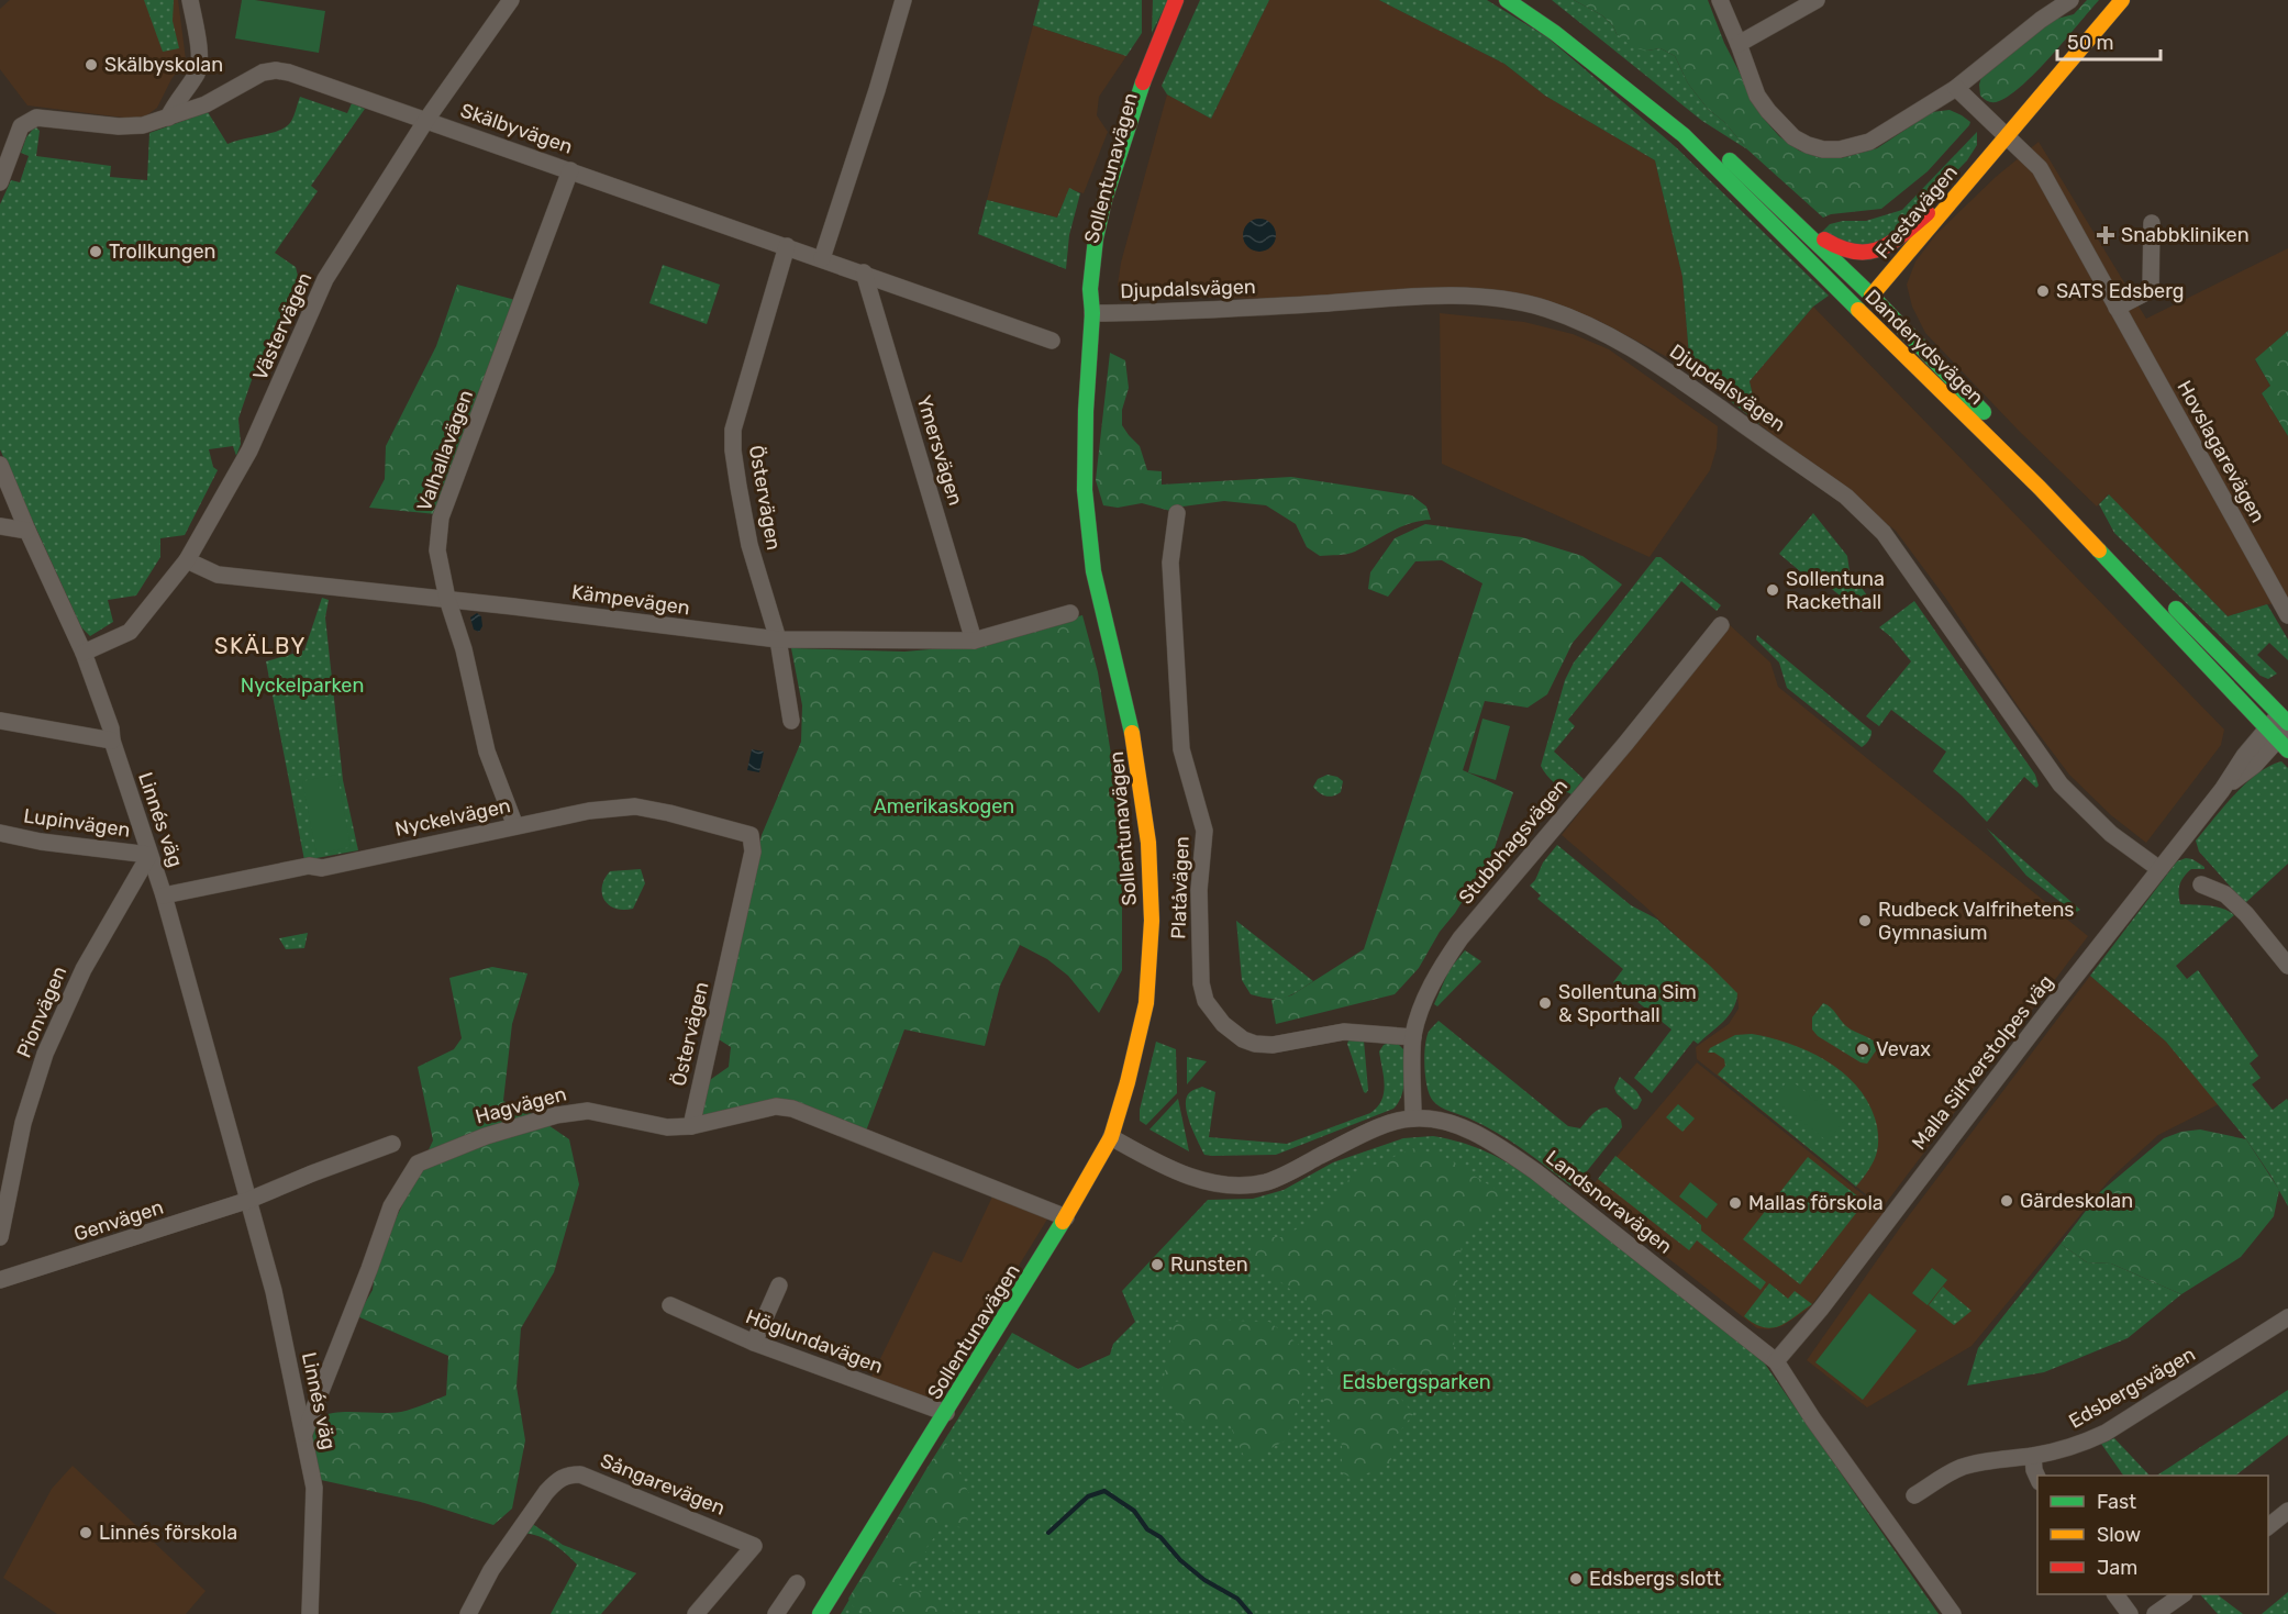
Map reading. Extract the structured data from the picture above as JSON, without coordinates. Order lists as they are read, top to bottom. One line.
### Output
{"streets":{"street":["Skälbyvägen","Sollentunavägen","Frestavägen","Djupdalsvägen","Västervägen","Danderydsvägen","Valhallavägen","Ymersvägen","Hovslagarevägen","Östervägen","Kämpevägen","Nyckelvägen","Linnés väg","Lupinvägen","Stubbhagsvägen","Platåvägen","Pionvägen","Malla Silfverstolpes väg","Hagvägen","Landsnoravägen","Genvägen","Höglundavägen","Edsbergsvägen","Sångarevägen"]},"crossings":[["Skälbyvägen","Västervägen"],["Skälbyvägen","Valhallavägen"],["Skälbyvägen","Ymersvägen"],["Skälbyvägen","Östervägen"],["Sollentunavägen","Djupdalsvägen"],["Sollentunavägen","Hagvägen"],["Sollentunavägen","Landsnoravägen"],["Sollentunavägen","Höglundavägen"],["Frestavägen","Danderydsvägen"],["Frestavägen","Hovslagarevägen"],["Djupdalsvägen","Malla Silfverstolpes väg"],["Västervägen","Kämpevägen"],["Västervägen","Linnés väg"],["Danderydsvägen","Malla Silfverstolpes väg"],["Valhallavägen","Kämpevägen"],["Valhallavägen","Nyckelvägen"],["Ymersvägen","Kämpevägen"],["Östervägen","Kämpevägen"],["Östervägen","Nyckelvägen"],["Östervägen","Hagvägen"],["Nyckelvägen","Linnés väg"],["Linnés väg","Lupinvägen"],["Linnés väg","Pionvägen"],["Linnés väg","Hagvägen"],["Linnés väg","Genvägen"],["Lupinvägen","Pionvägen"],["Stubbhagsvägen","Platåvägen"],["Stubbhagsvägen","Landsnoravägen"],["Malla Silfverstolpes väg","Landsnoravägen"]],"districts":["SKÄLBY"],"parks":["Nyckelparken","Amerikaskogen","Edsbergsparken"],"places":{"other":["Skälbyskolan","Trollkungen","SATS Edsberg","Sollentuna Rackethall","Rudbeck Valfrihetens Gymnasium","Sollentuna Sim & Sporthall","Vevax","Gärdeskolan","Mallas förskola","Runsten","Linnés förskola","Edsbergs slott"],"health":["Snabbkliniken"]},"legend":["Fast","Slow","Jam"],"scale_bar":"50 m"}
